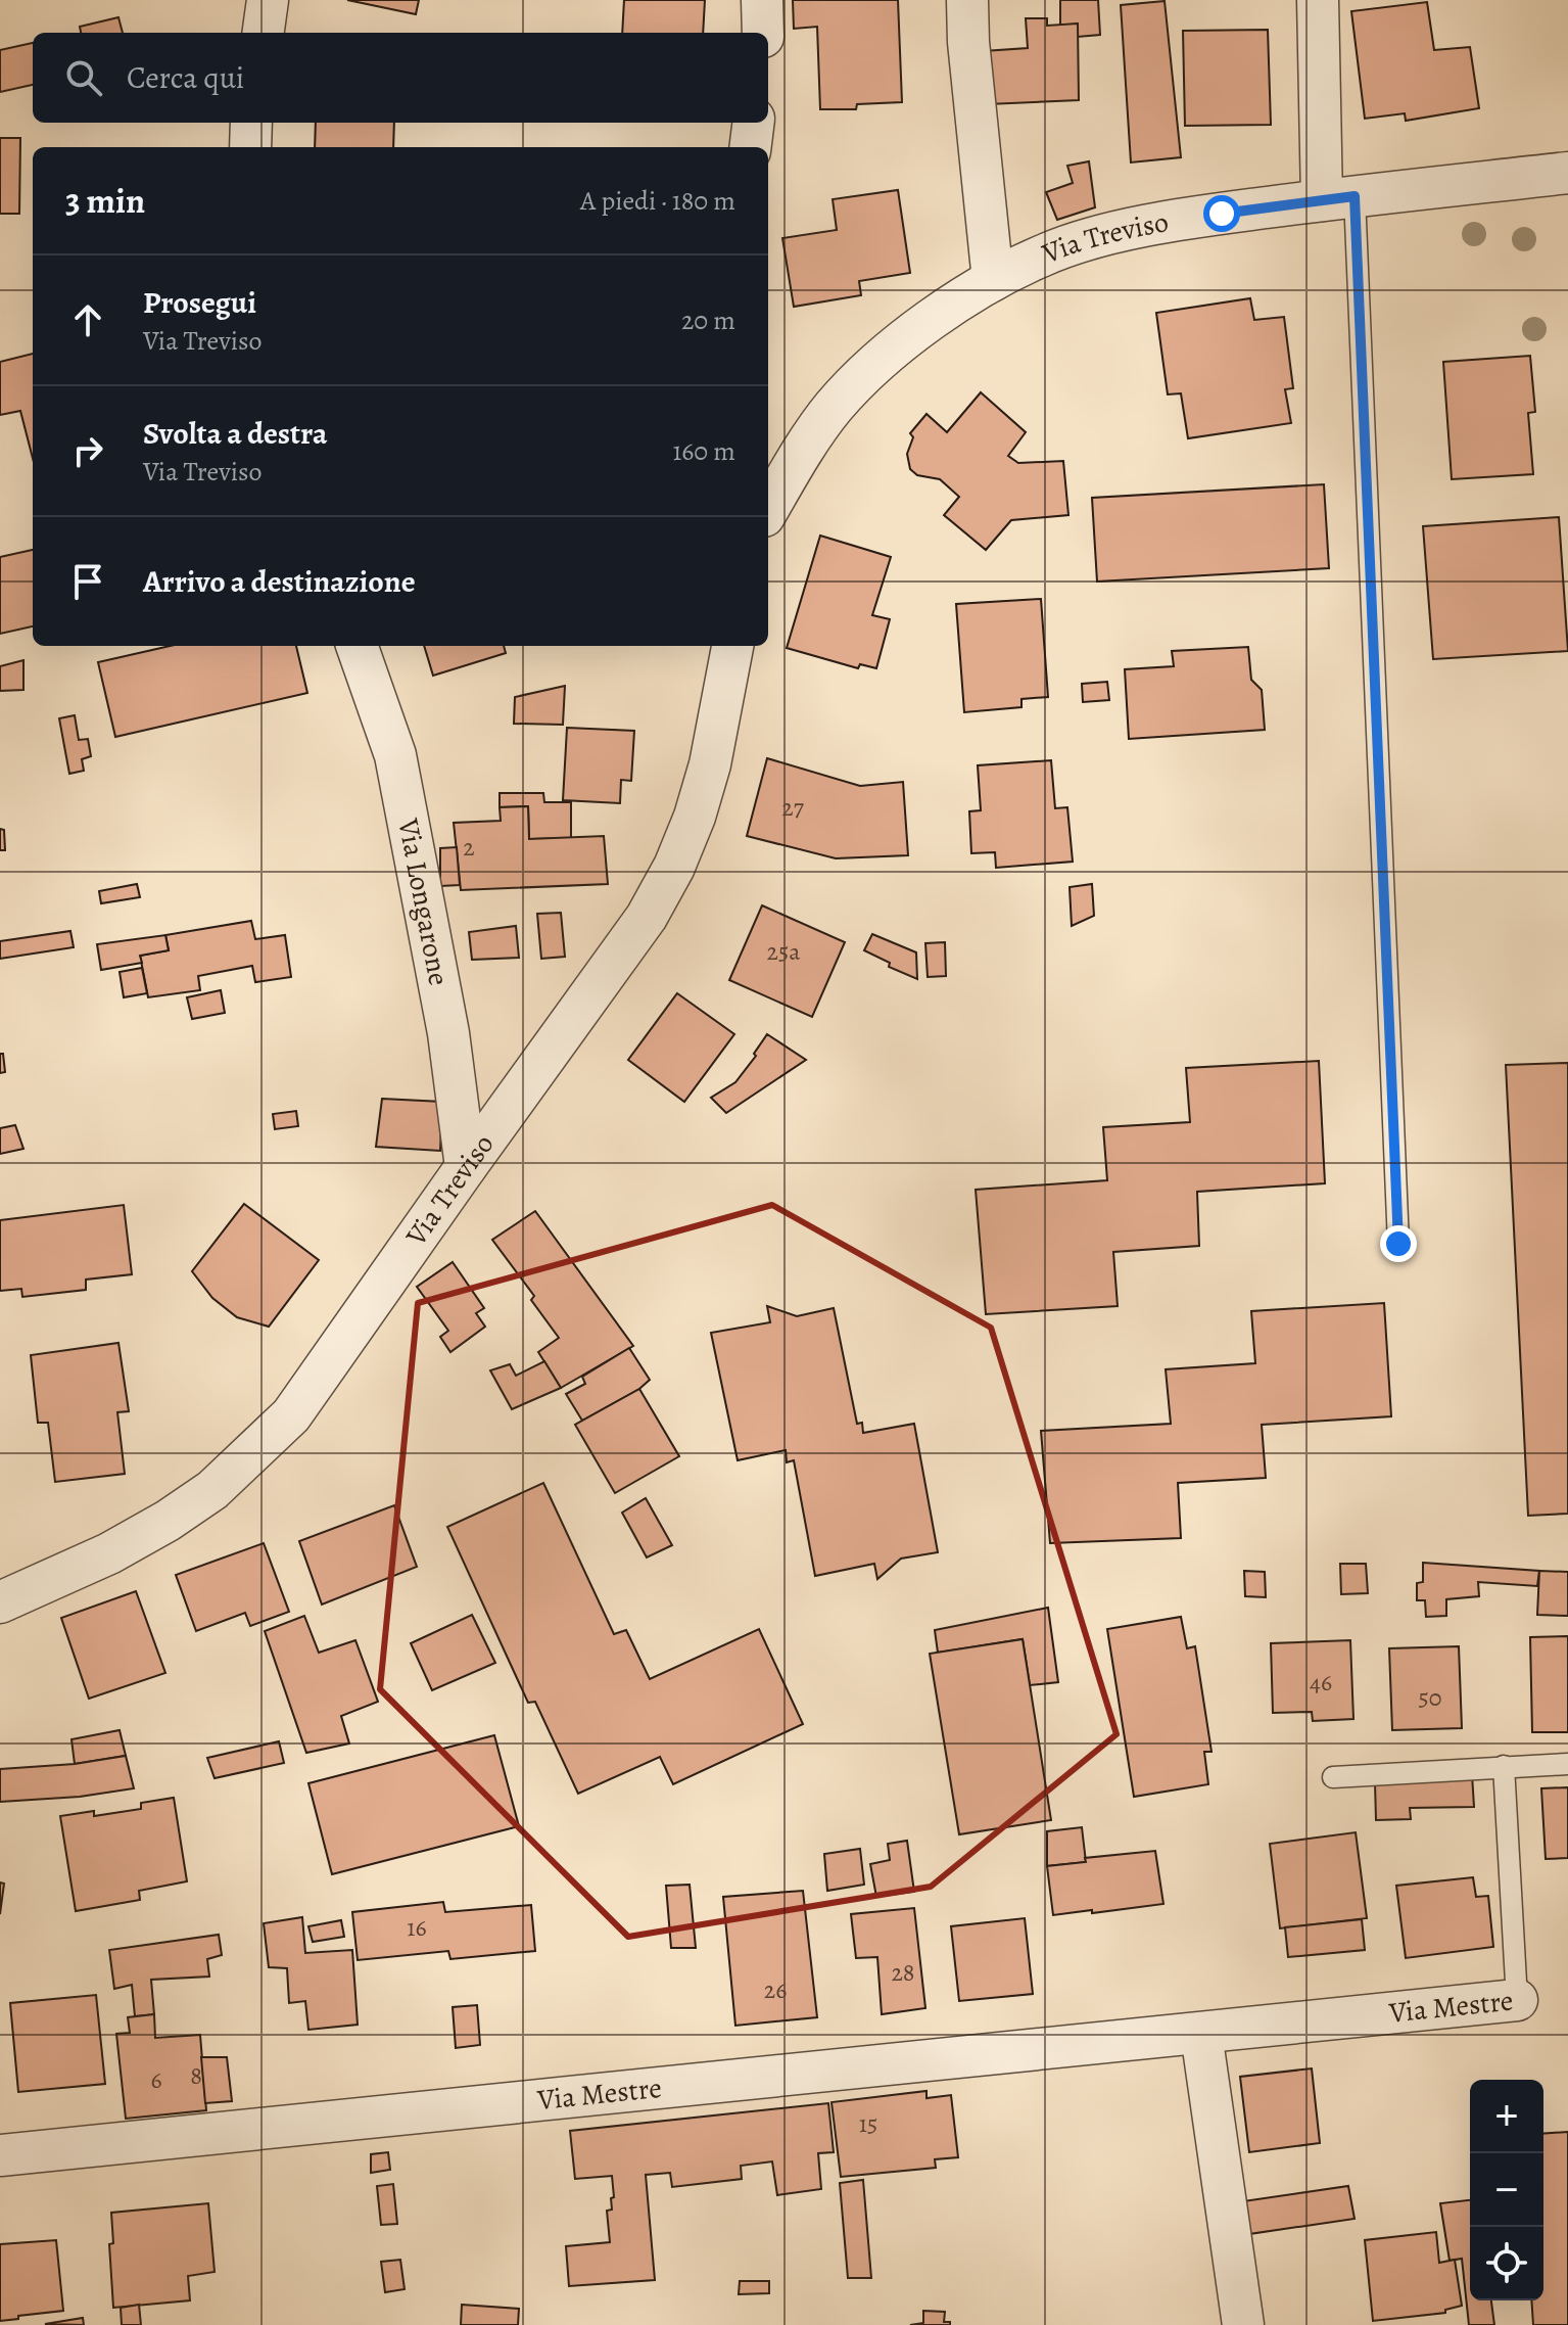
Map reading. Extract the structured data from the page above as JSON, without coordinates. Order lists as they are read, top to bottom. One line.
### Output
{"streets":{"street":["Via Treviso","Via Longarone","Via Mestre"]},"crossings":[["Via Treviso","Via Longarone"]],"house_numbers":["27","2","25a","46","50","16","28","26","8","6","15"],"page":{"search":"Cerca qui","heading":["3 min","A piedi · 180 m"],"list":[["Prosegui","Via Treviso","20 m"],["Svolta a destra","Via Treviso","160 m"],"Arrivo a destinazione"],"map_buttons":["+","−"]}}
